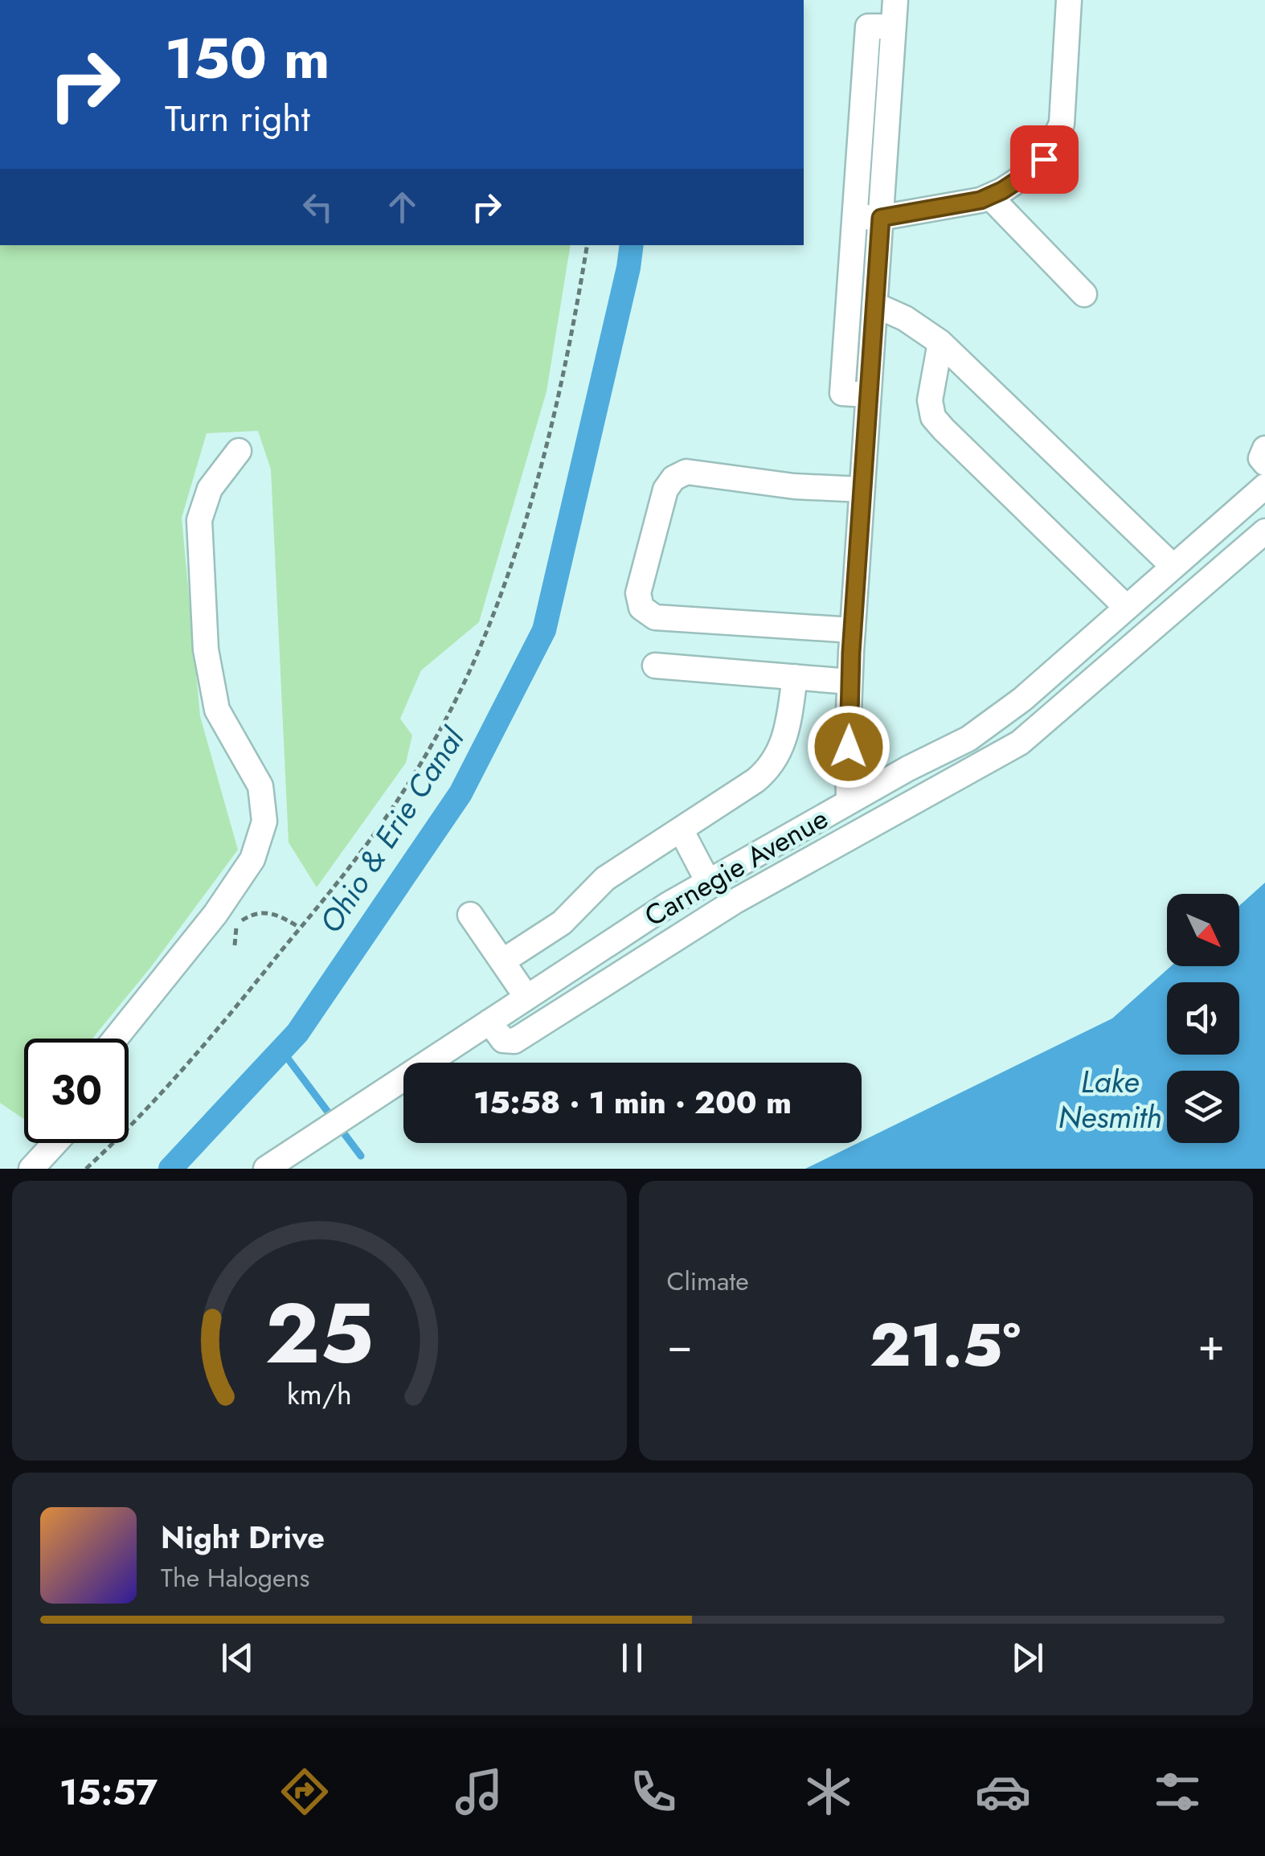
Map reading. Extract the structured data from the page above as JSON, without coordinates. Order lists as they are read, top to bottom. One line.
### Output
{"streets":{"street":["Carnegie Avenue"]},"water":["Ohio & Erie Canal","Lake Nesmith"],"north":"bottom right","page":{"turn":["150 m","Turn right"],"limit":"30","trip":"15:58 · 1 min · 200 m","tile":"Climate","heat":["−","21.5°","+"],"song":["Night Drive","The Halogens"],"tabs":"15:57","gauge":["25","km/h"]}}
